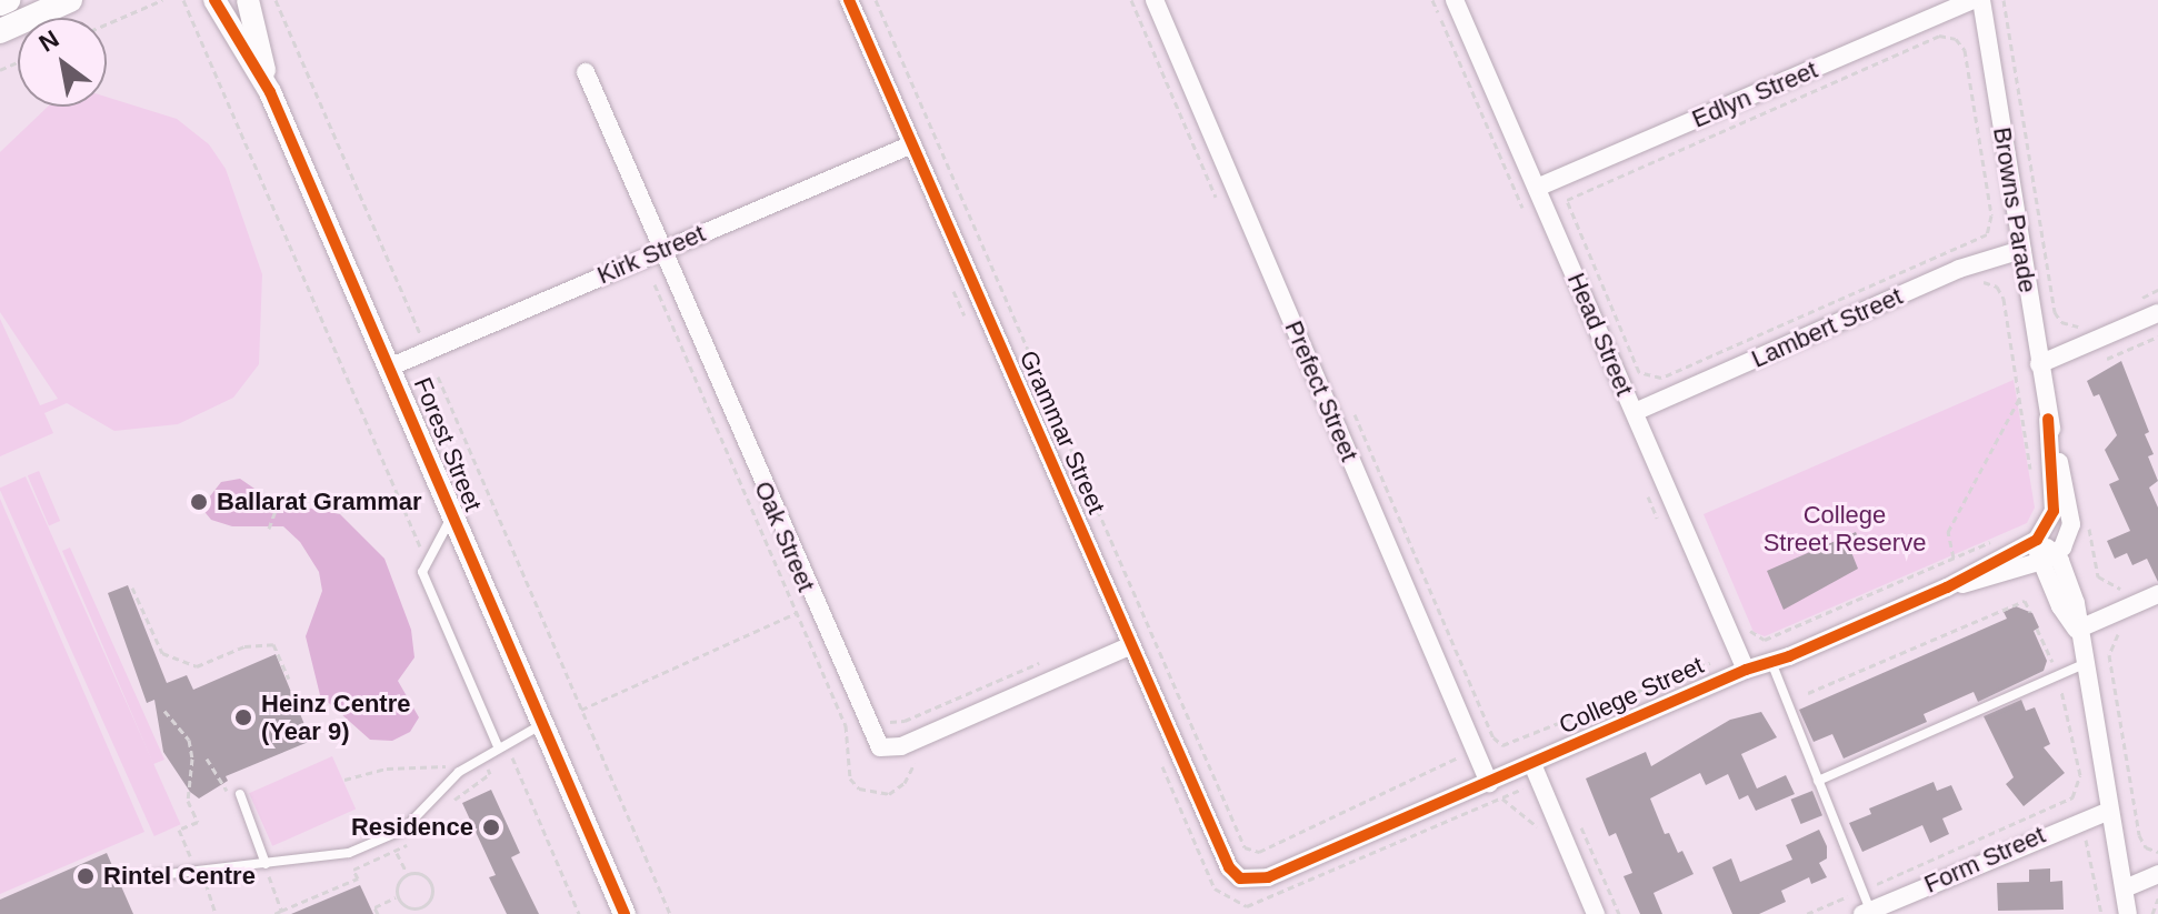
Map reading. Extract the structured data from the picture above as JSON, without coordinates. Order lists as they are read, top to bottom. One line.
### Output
{"streets":{"street":["Edlyn Street","Browns Parade","Kirk Street","Lambert Street","Head Street","Prefect Street","Grammar Street","Forest Street","Oak Street","College Street","Form Street"]},"crossings":[["Edlyn Street","Head Street"],["Browns Parade","Lambert Street"],["Browns Parade","College Street"],["Kirk Street","Grammar Street"],["Kirk Street","Forest Street"],["Kirk Street","Oak Street"],["Lambert Street","Head Street"],["Head Street","College Street"],["Prefect Street","College Street"],["Grammar Street","Oak Street"],["Grammar Street","College Street"]],"parks":["College Street Reserve"],"places":["Ballarat Grammar","Heinz Centre (Year 9)","Residence","Rintel Centre"],"north":"top left"}
